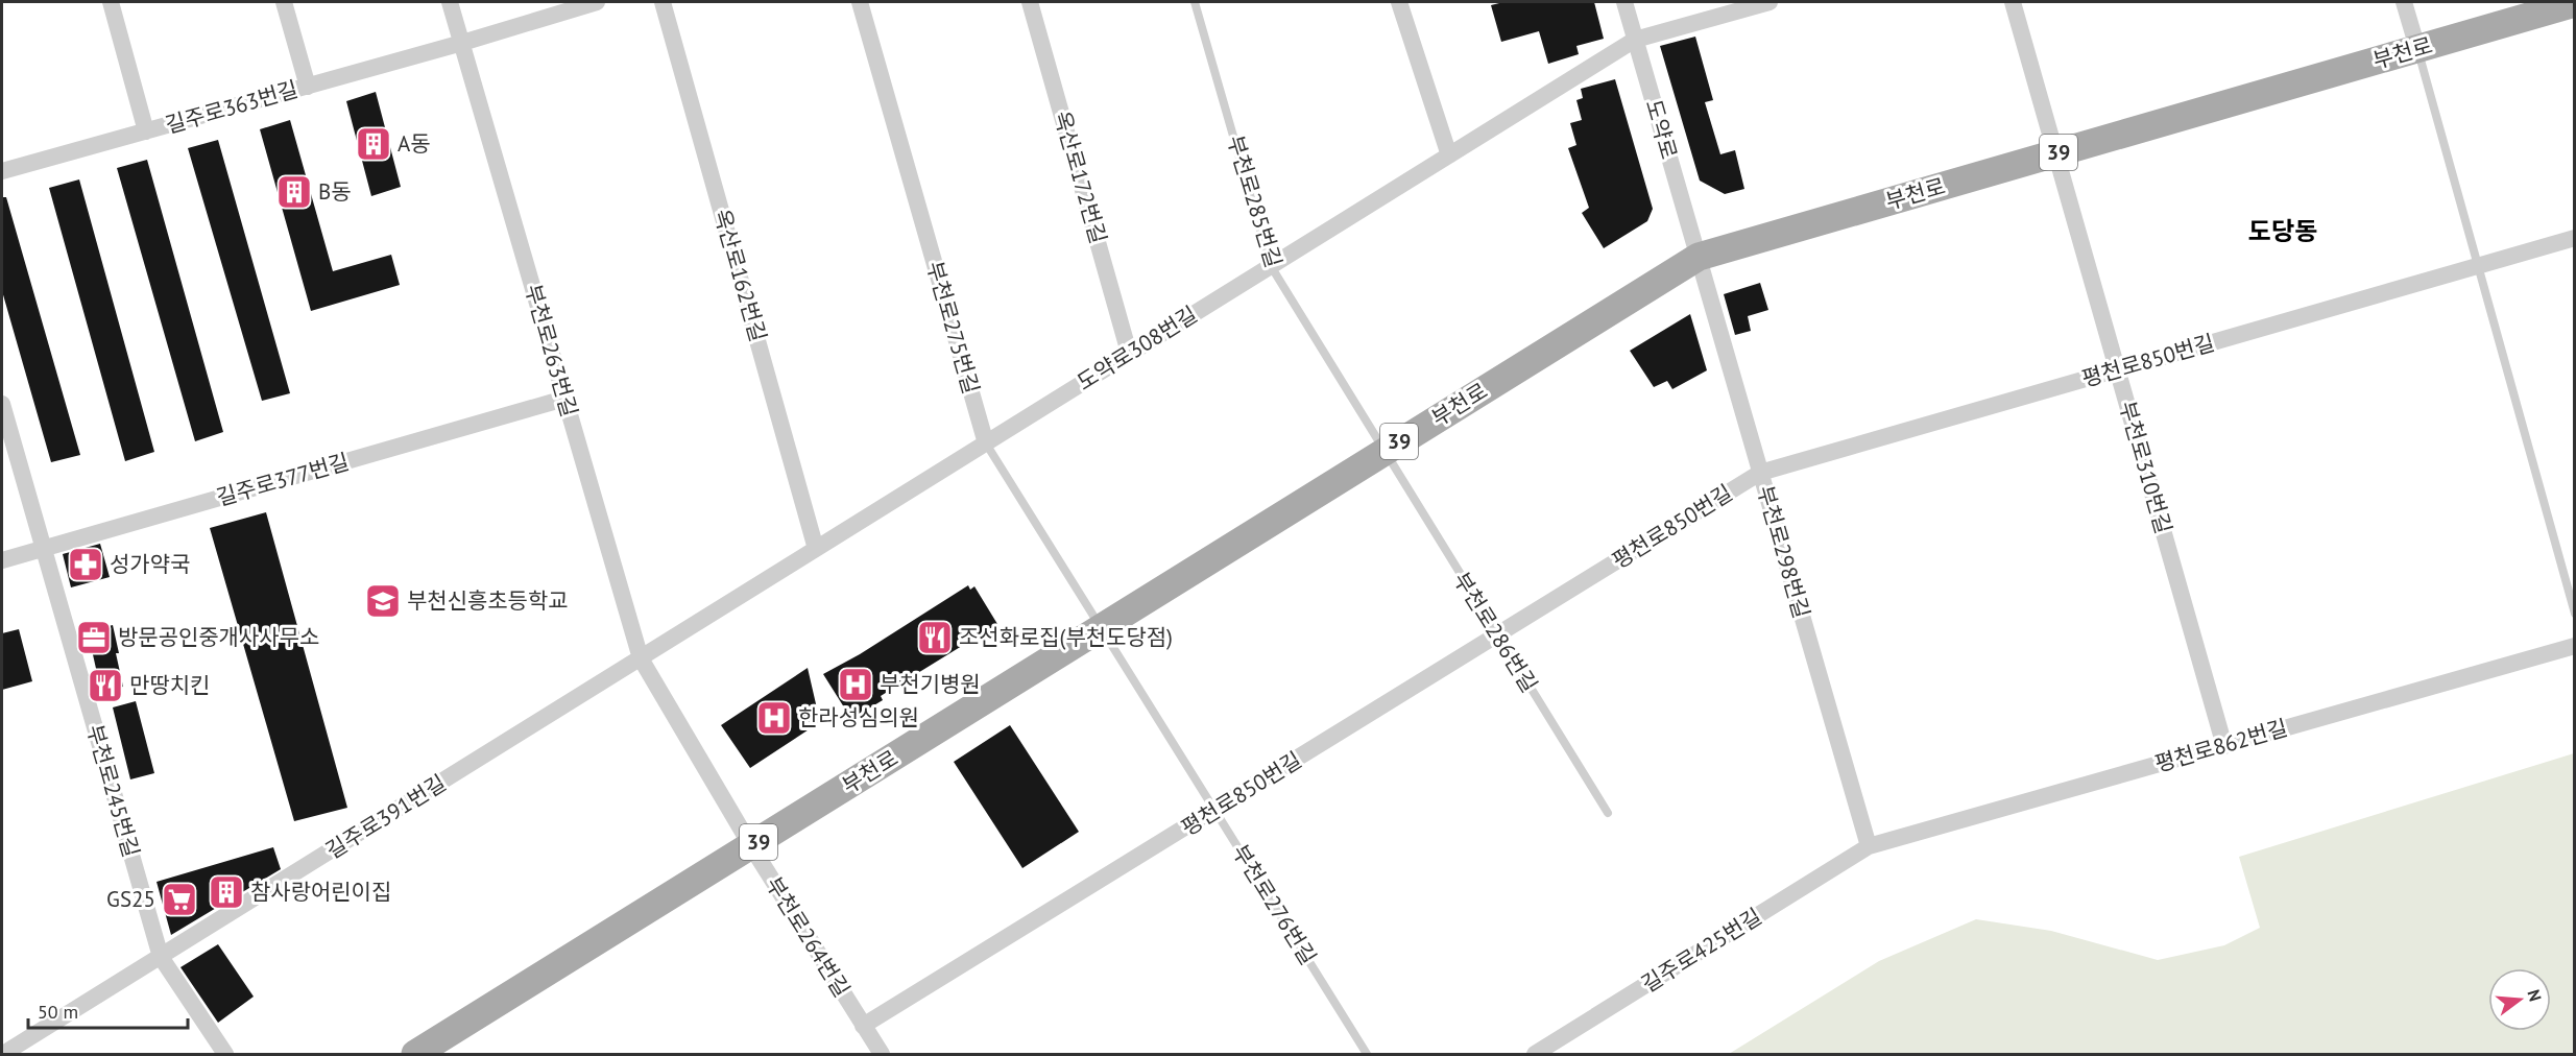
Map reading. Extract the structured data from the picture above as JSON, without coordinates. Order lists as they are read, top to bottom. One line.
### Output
{"streets":{"main road":["부천로","39"],"street":["길주로363번길","도약로","옥산로172번길","옥산로162번길","부천로275번길","도약로308번길","부천로263번길","평천로850번길","부천로310번길","길주로377번길","부천로298번길","평천로862번길","부천로245번길","길주로391번길","부천로264번길","길주로425번길"],"lane":["부천로285번길","부천로286번길","부천로276번길"]},"crossings":[["부천로","도약로"],["부천로","부천로285번길"],["부천로","부천로275번길"],["부천로","부천로310번길"],["부천로","부천로298번길"],["부천로","부천로286번길"],["부천로","부천로276번길"],["부천로","부천로264번길"],["길주로363번길","부천로263번길"],["도약로","도약로308번길"],["도약로","부천로298번길"],["옥산로172번길","도약로308번길"],["부천로285번길","도약로308번길"],["부천로285번길","부천로286번길"],["옥산로162번길","도약로308번길"],["부천로275번길","도약로308번길"],["부천로275번길","부천로276번길"],["도약로308번길","부천로263번길"],["도약로308번길","길주로391번길"],["도약로308번길","부천로264번길"],["부천로263번길","길주로377번길"],["부천로263번길","길주로391번길"],["부천로263번길","부천로264번길"],["평천로850번길","부천로310번길"],["평천로850번길","부천로298번길"],["평천로850번길","부천로286번길"],["평천로850번길","부천로276번길"],["평천로850번길","부천로264번길"],["부천로310번길","평천로862번길"],["길주로377번길","부천로245번길"],["부천로298번길","평천로862번길"],["부천로298번길","길주로425번길"],["평천로862번길","길주로425번길"],["부천로245번길","길주로391번길"],["길주로391번길","부천로264번길"]],"districts":["도당동"],"places":{"building":["A동","B동","참사랑어린이집"],"pharmacy":["성가약국"],"school or university":["부천신흥초등학교"],"office":["방문공인중개사사무소"],"restaurant":["조선화로집(부천도당점)","만땅치킨"],"hospital":["부천기병원","한라성심의원"],"supermarket":["GS25"]},"scale_bar":"50 m","north":"right"}
